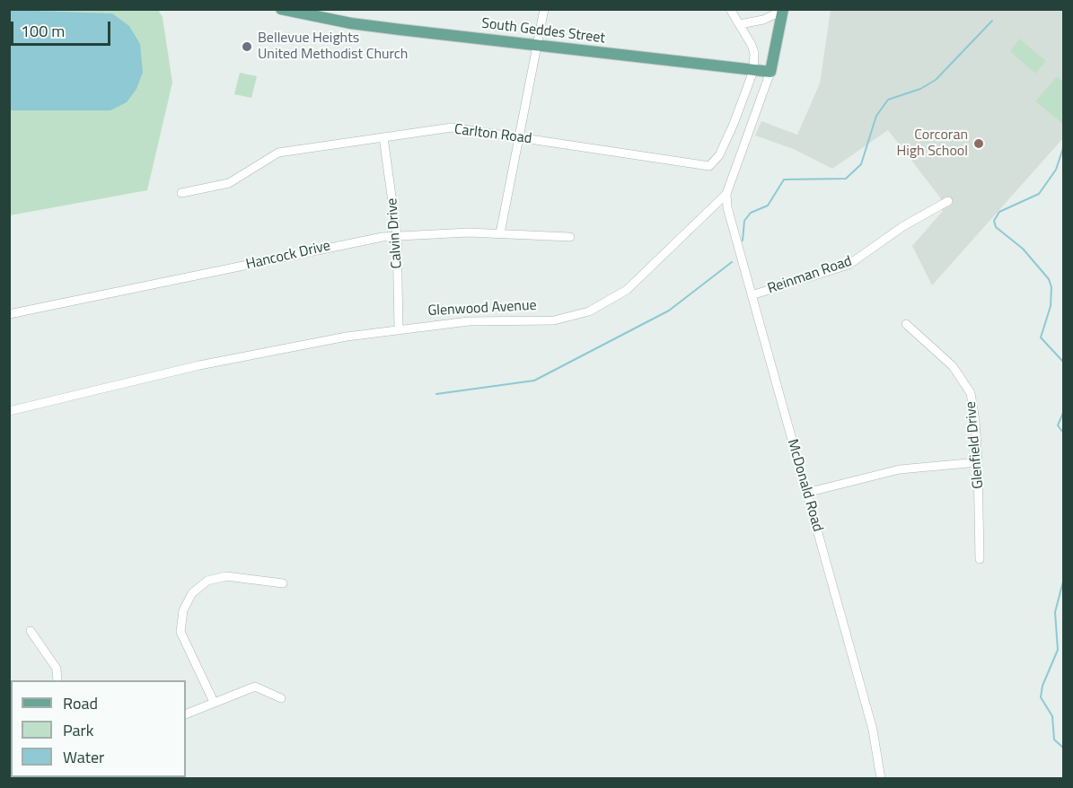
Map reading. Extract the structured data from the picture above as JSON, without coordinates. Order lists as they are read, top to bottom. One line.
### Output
{"streets":{"main road":["South Geddes Street","Glenwood Avenue"],"street":["Carlton Road","Calvin Drive","Hancock Drive","Reinman Road","Glenfield Drive","McDonald Road"]},"crossings":[["South Geddes Street","Carlton Road"],["South Geddes Street","Glenwood Avenue"],["Carlton Road","Calvin Drive"],["Calvin Drive","Hancock Drive"],["Calvin Drive","Glenwood Avenue"],["Reinman Road","McDonald Road"],["Glenwood Avenue","McDonald Road"]],"places":["Bellevue Heights United Methodist Church","Corcoran High School"],"legend":["Road","Park","Water"],"scale_bar":"100 m"}
